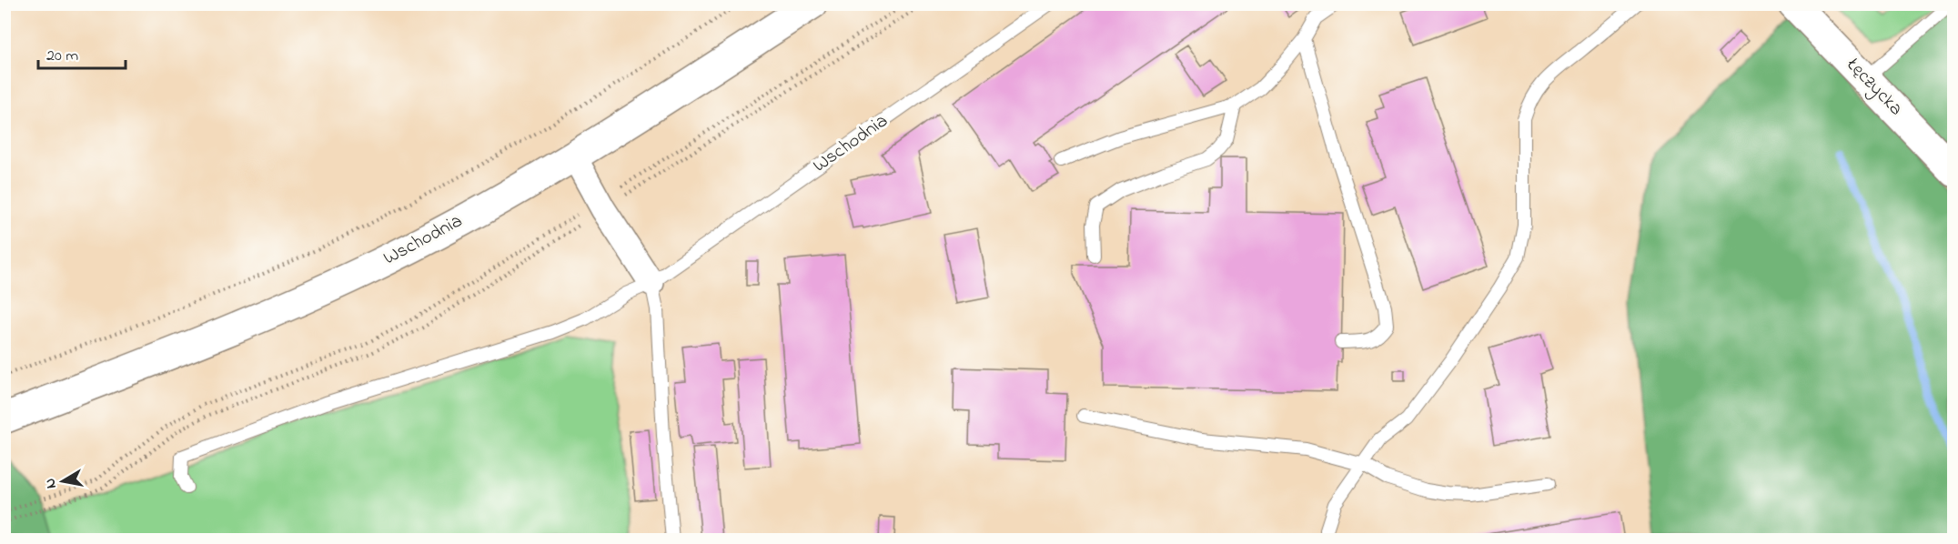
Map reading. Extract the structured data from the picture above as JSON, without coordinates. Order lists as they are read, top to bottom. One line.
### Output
{"streets":{"street":["Łęczycka","Wschodnia"]},"scale_bar":"20 m","north":"left"}
